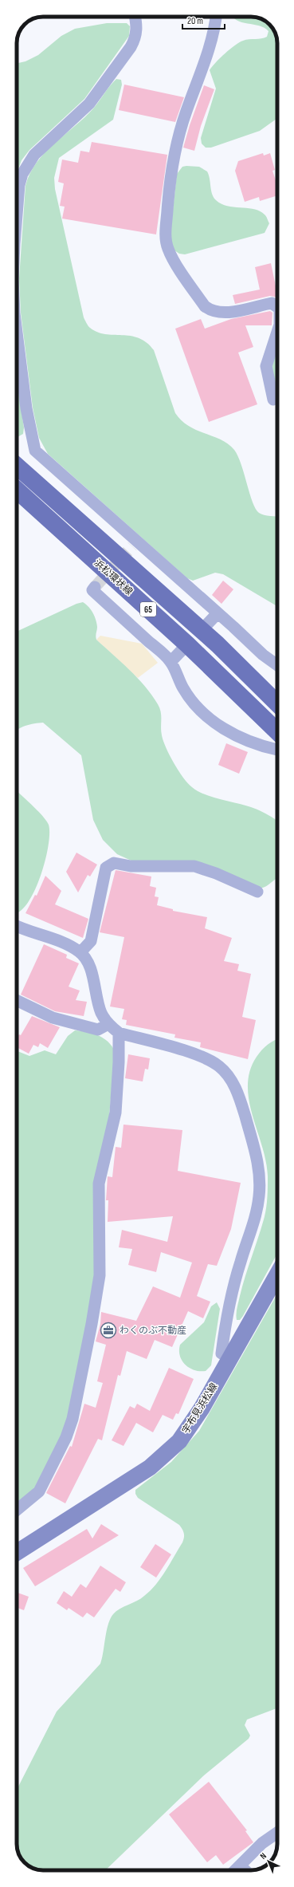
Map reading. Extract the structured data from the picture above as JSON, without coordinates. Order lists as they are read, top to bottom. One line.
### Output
{"streets":{"main road":["浜松環状線","65","宇布見浜松線"]},"places":{"office":["わくのぶ不動産"]},"scale_bar":"20 m","north":"top left"}
